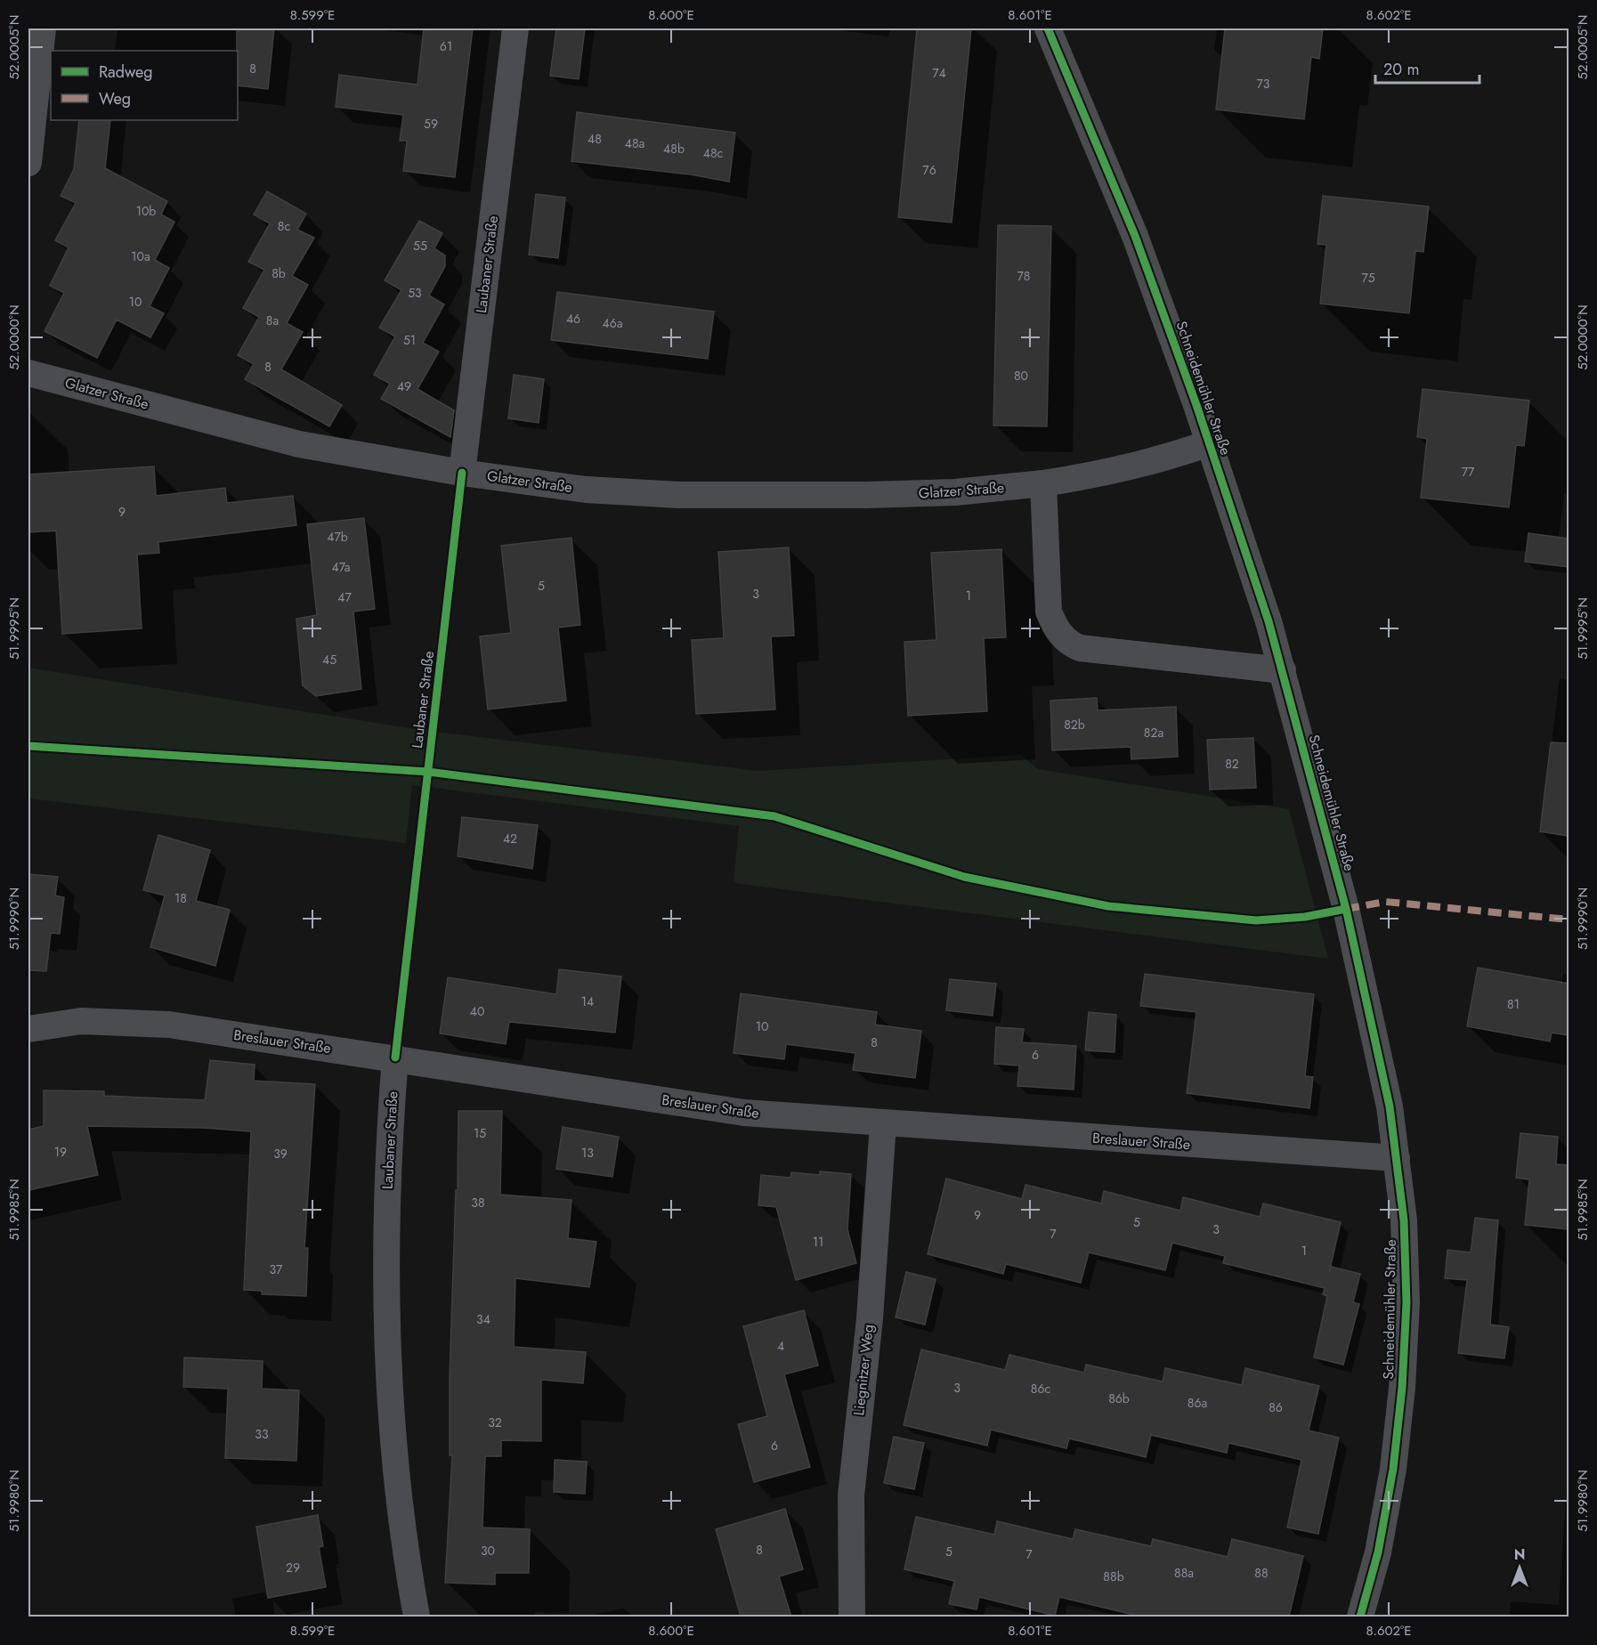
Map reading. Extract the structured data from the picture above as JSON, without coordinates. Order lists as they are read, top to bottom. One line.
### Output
{"streets":{"street":["Laubaner Straße","Schneidemühler Straße","Glatzer Straße","Breslauer Straße","Liegnitzer Weg"]},"crossings":[["Laubaner Straße","Glatzer Straße"],["Laubaner Straße","Breslauer Straße"],["Schneidemühler Straße","Glatzer Straße"],["Schneidemühler Straße","Breslauer Straße"],["Breslauer Straße","Liegnitzer Weg"]],"house_numbers":["61","8","74","73","59","48","48a","48b","48c","76","10b","8c","55","10a","8b","78","75","53","10","46","8a","46a","51","8","80","49","77","9","47b","47a","5","3","1","47","45","82b","82a","82","42","18","14","81","40","10","8","6","15","19","13","39","38","9","5","3","7","11","1","37","34","4","3","86c","86b","86a","86","32","33","6","8","30","5","7","29","88a","88","88b"],"legend":["Radweg","Weg"],"scale_bar":"20 m","north":"top","coordinates":["8.599°E","8.600°E","8.601°E","8.602°E","52.0005°N","52.0000°N","51.9995°N","51.9990°N","51.9985°N","51.9980°N"]}
